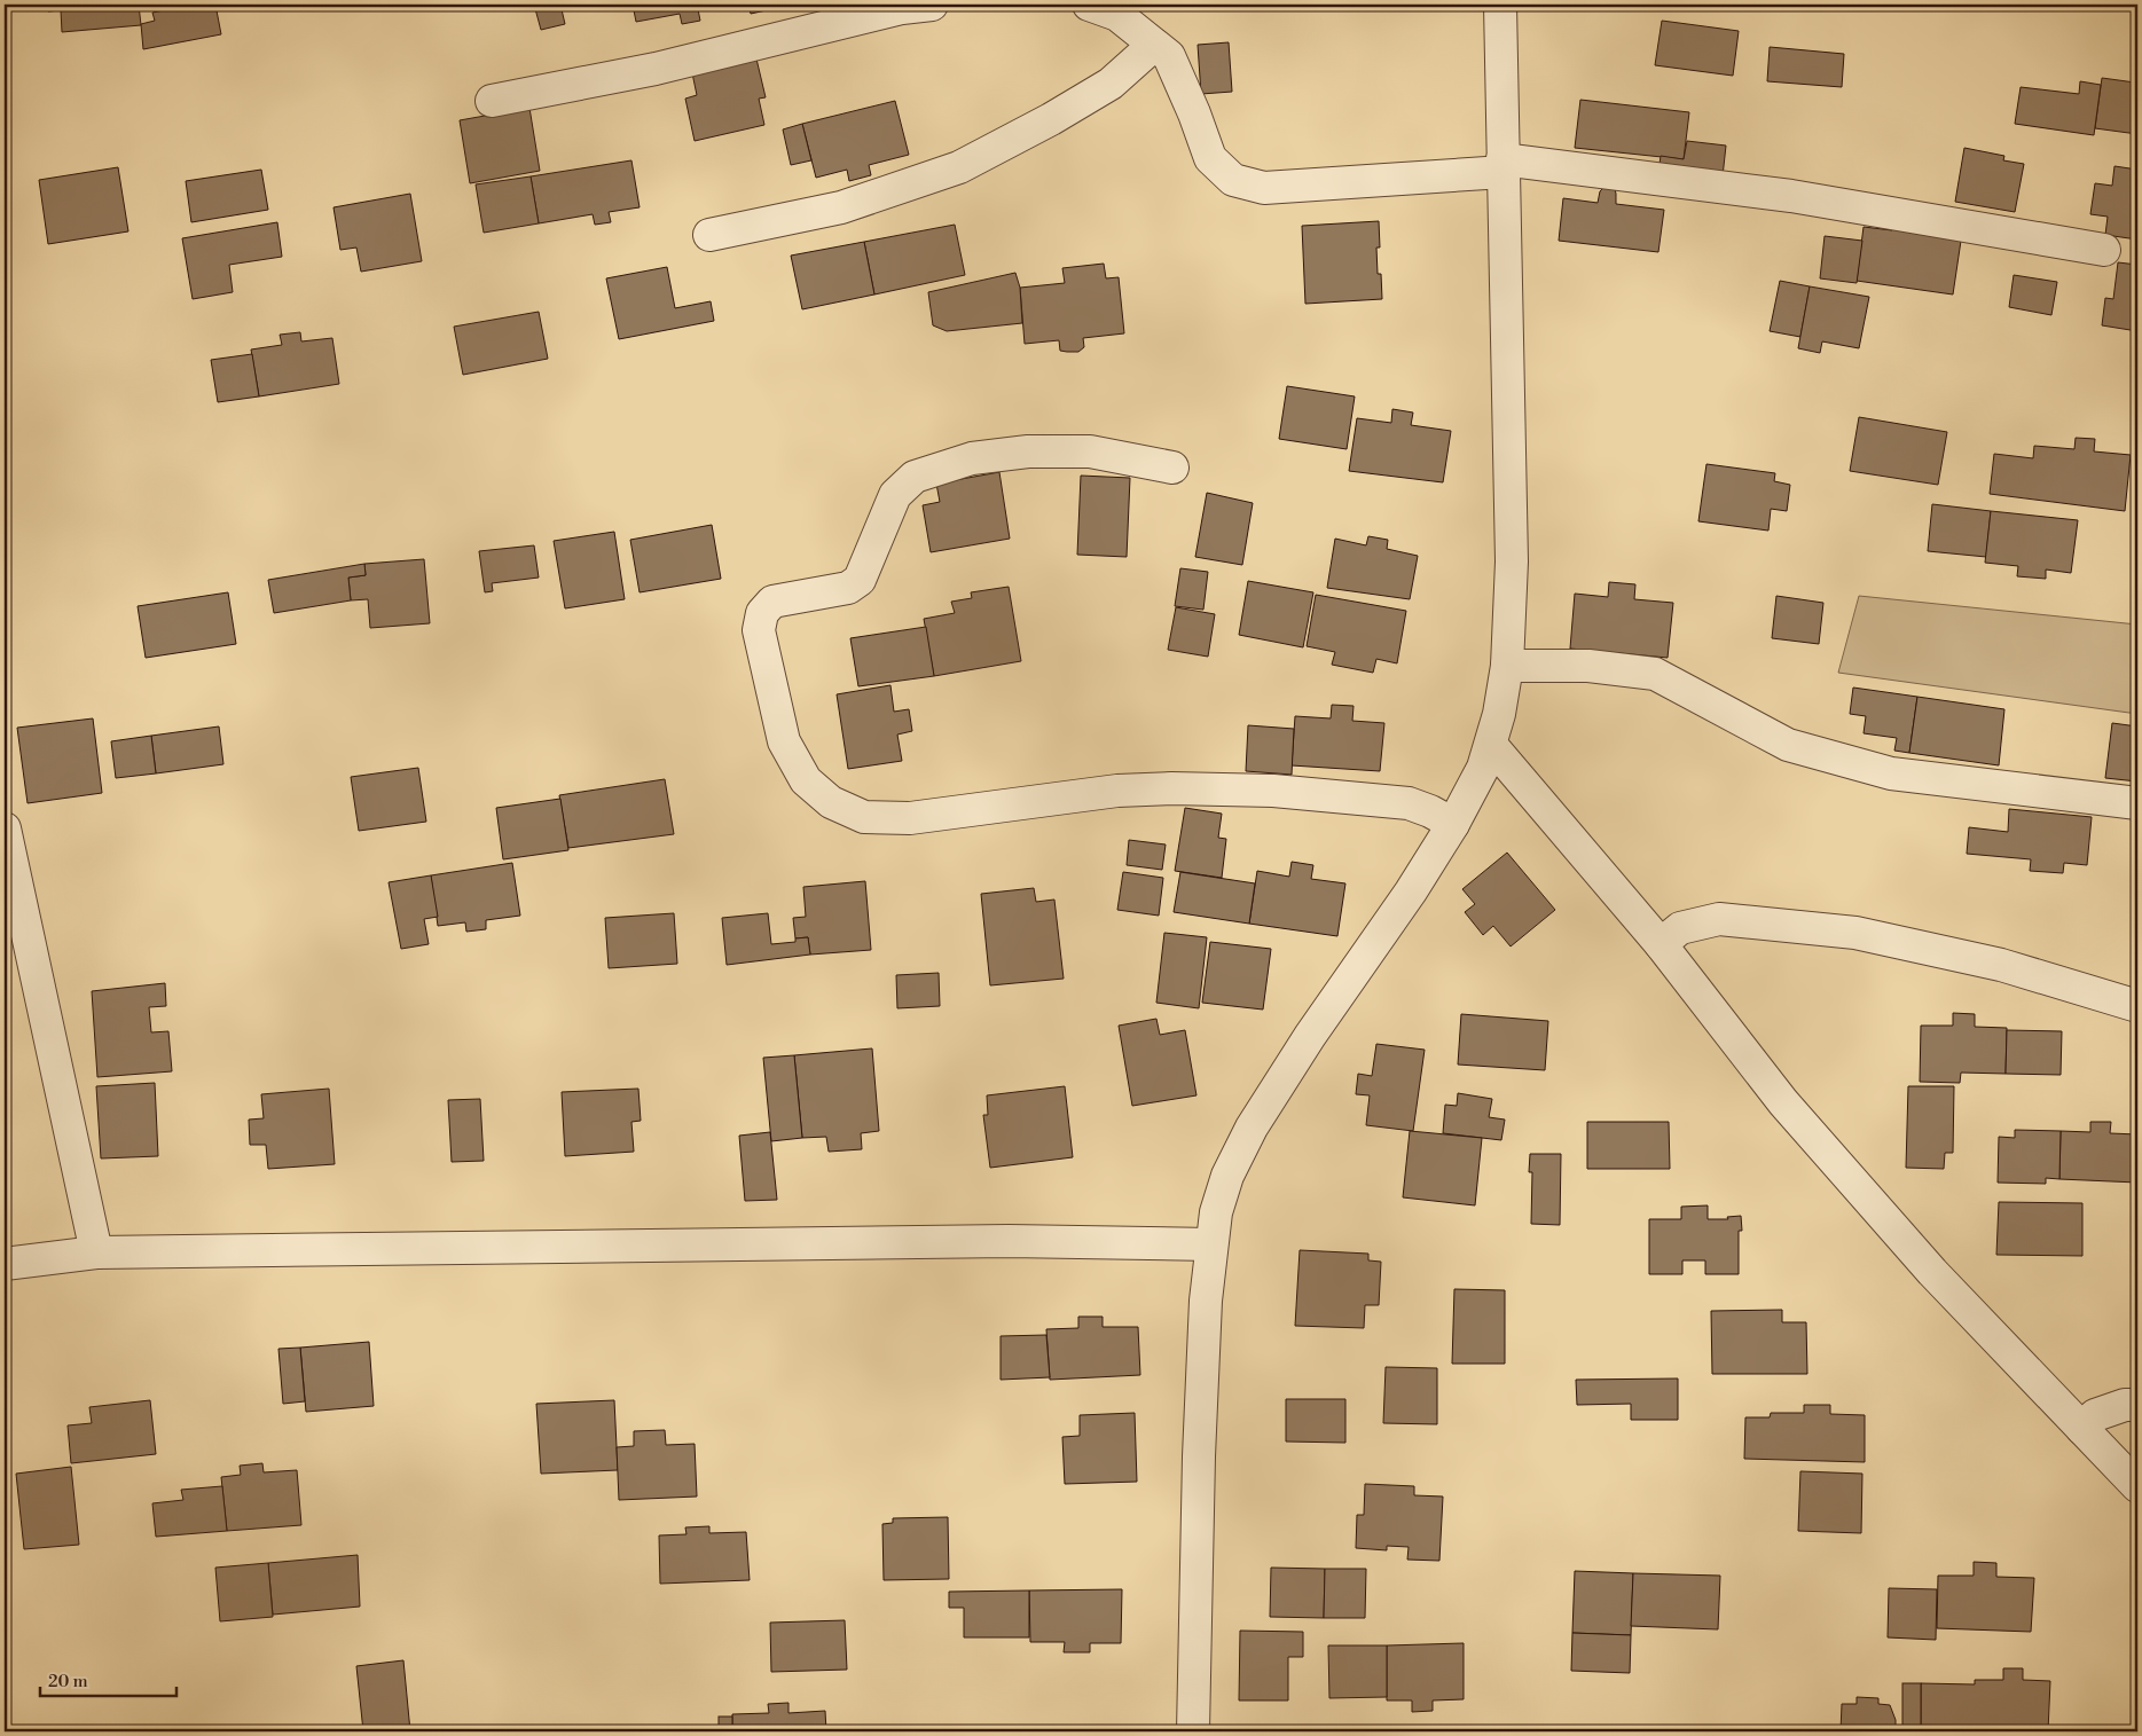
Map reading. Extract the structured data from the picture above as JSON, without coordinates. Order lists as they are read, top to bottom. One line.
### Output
{"scale_bar":"20 m"}
